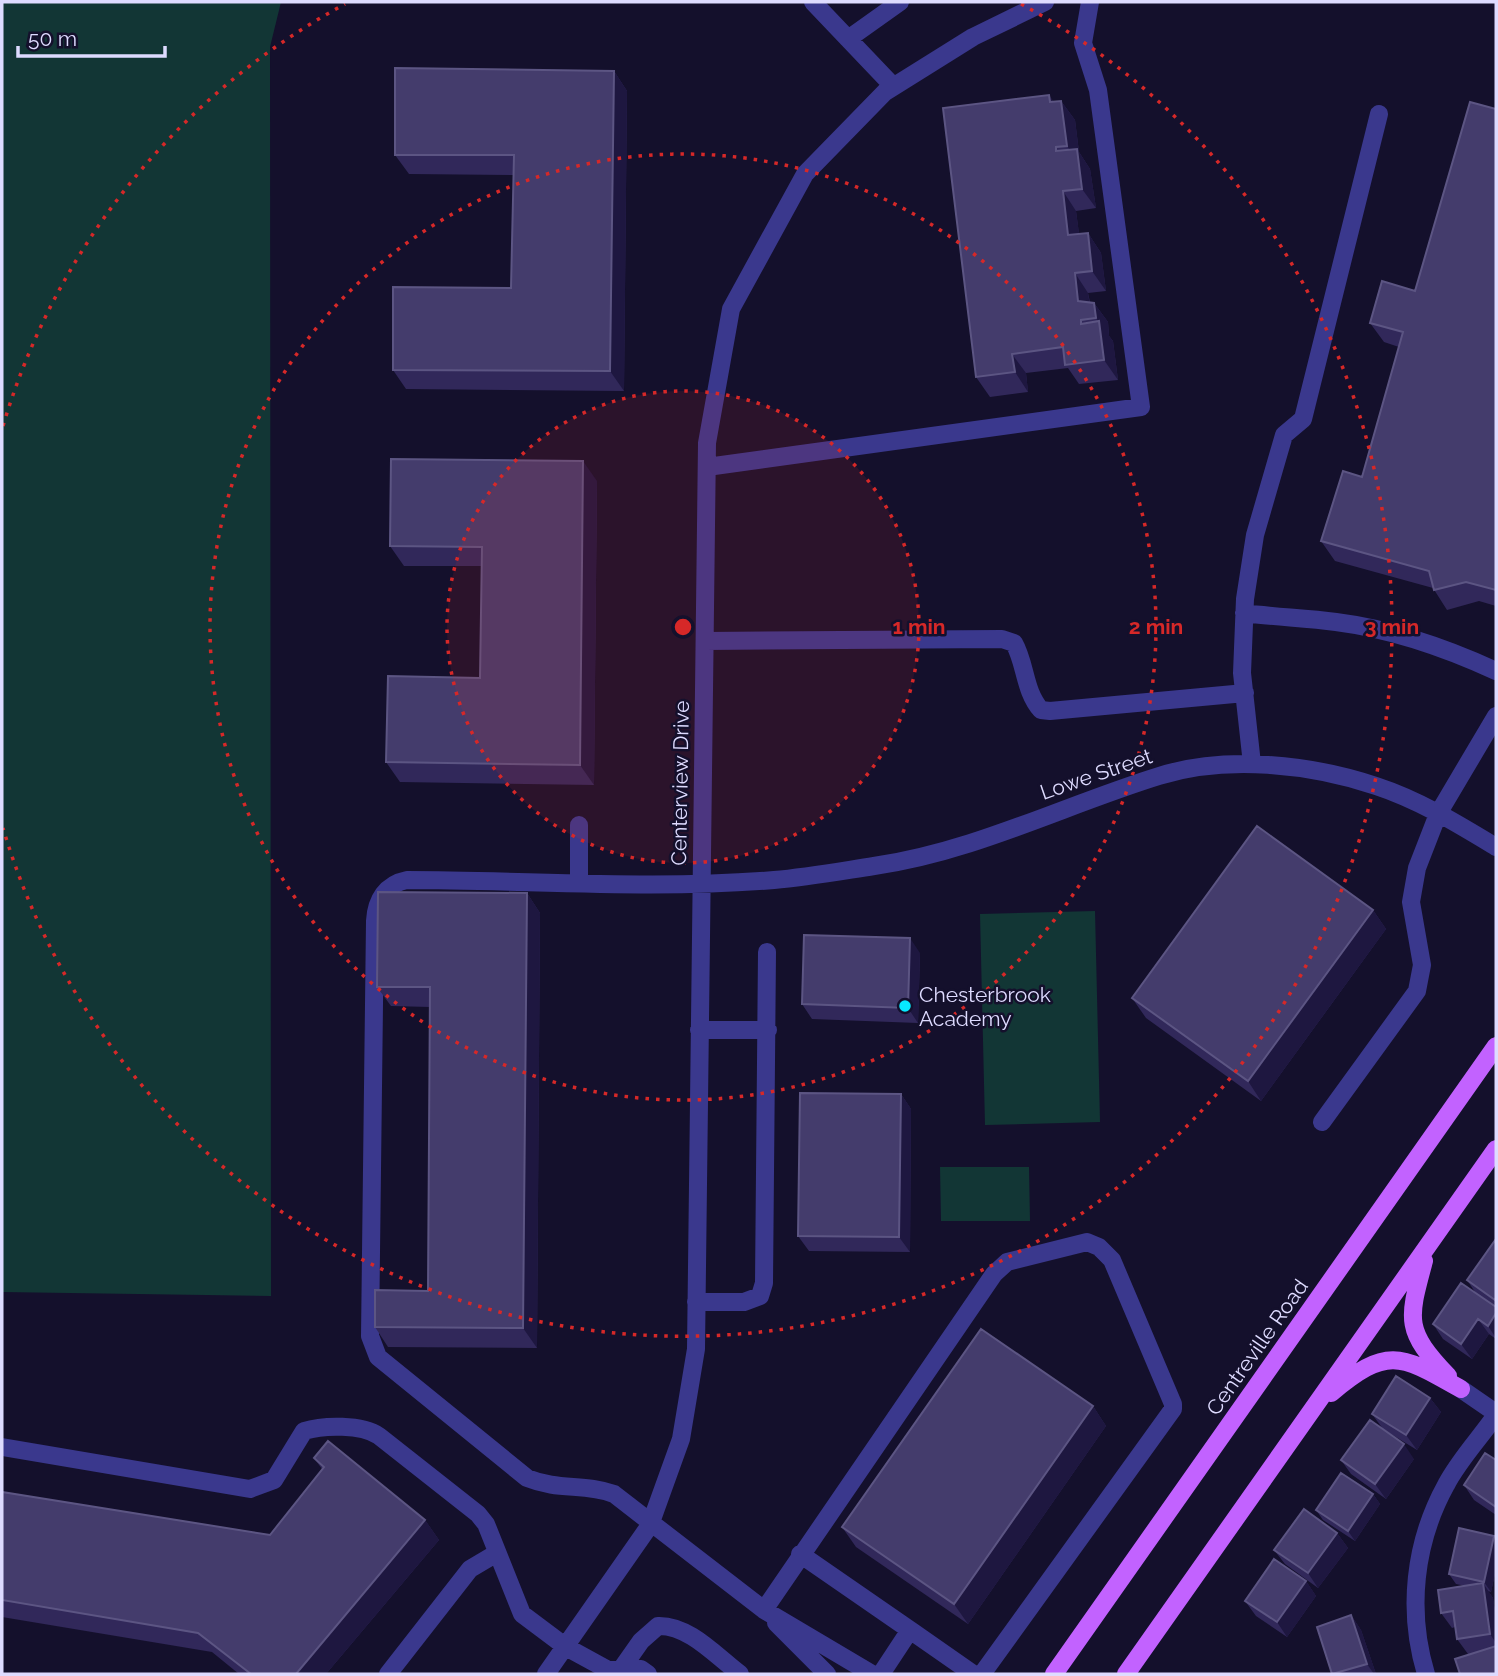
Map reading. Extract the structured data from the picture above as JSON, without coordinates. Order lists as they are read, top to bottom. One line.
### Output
{"streets":{"main road":["Centreville Road"],"street":["Lowe Street","Centerview Drive"]},"crossings":[["Lowe Street","Centerview Drive"]],"places":["Chesterbrook Academy"],"scale_bar":"50 m","rings":["1 min","2 min","3 min"]}
